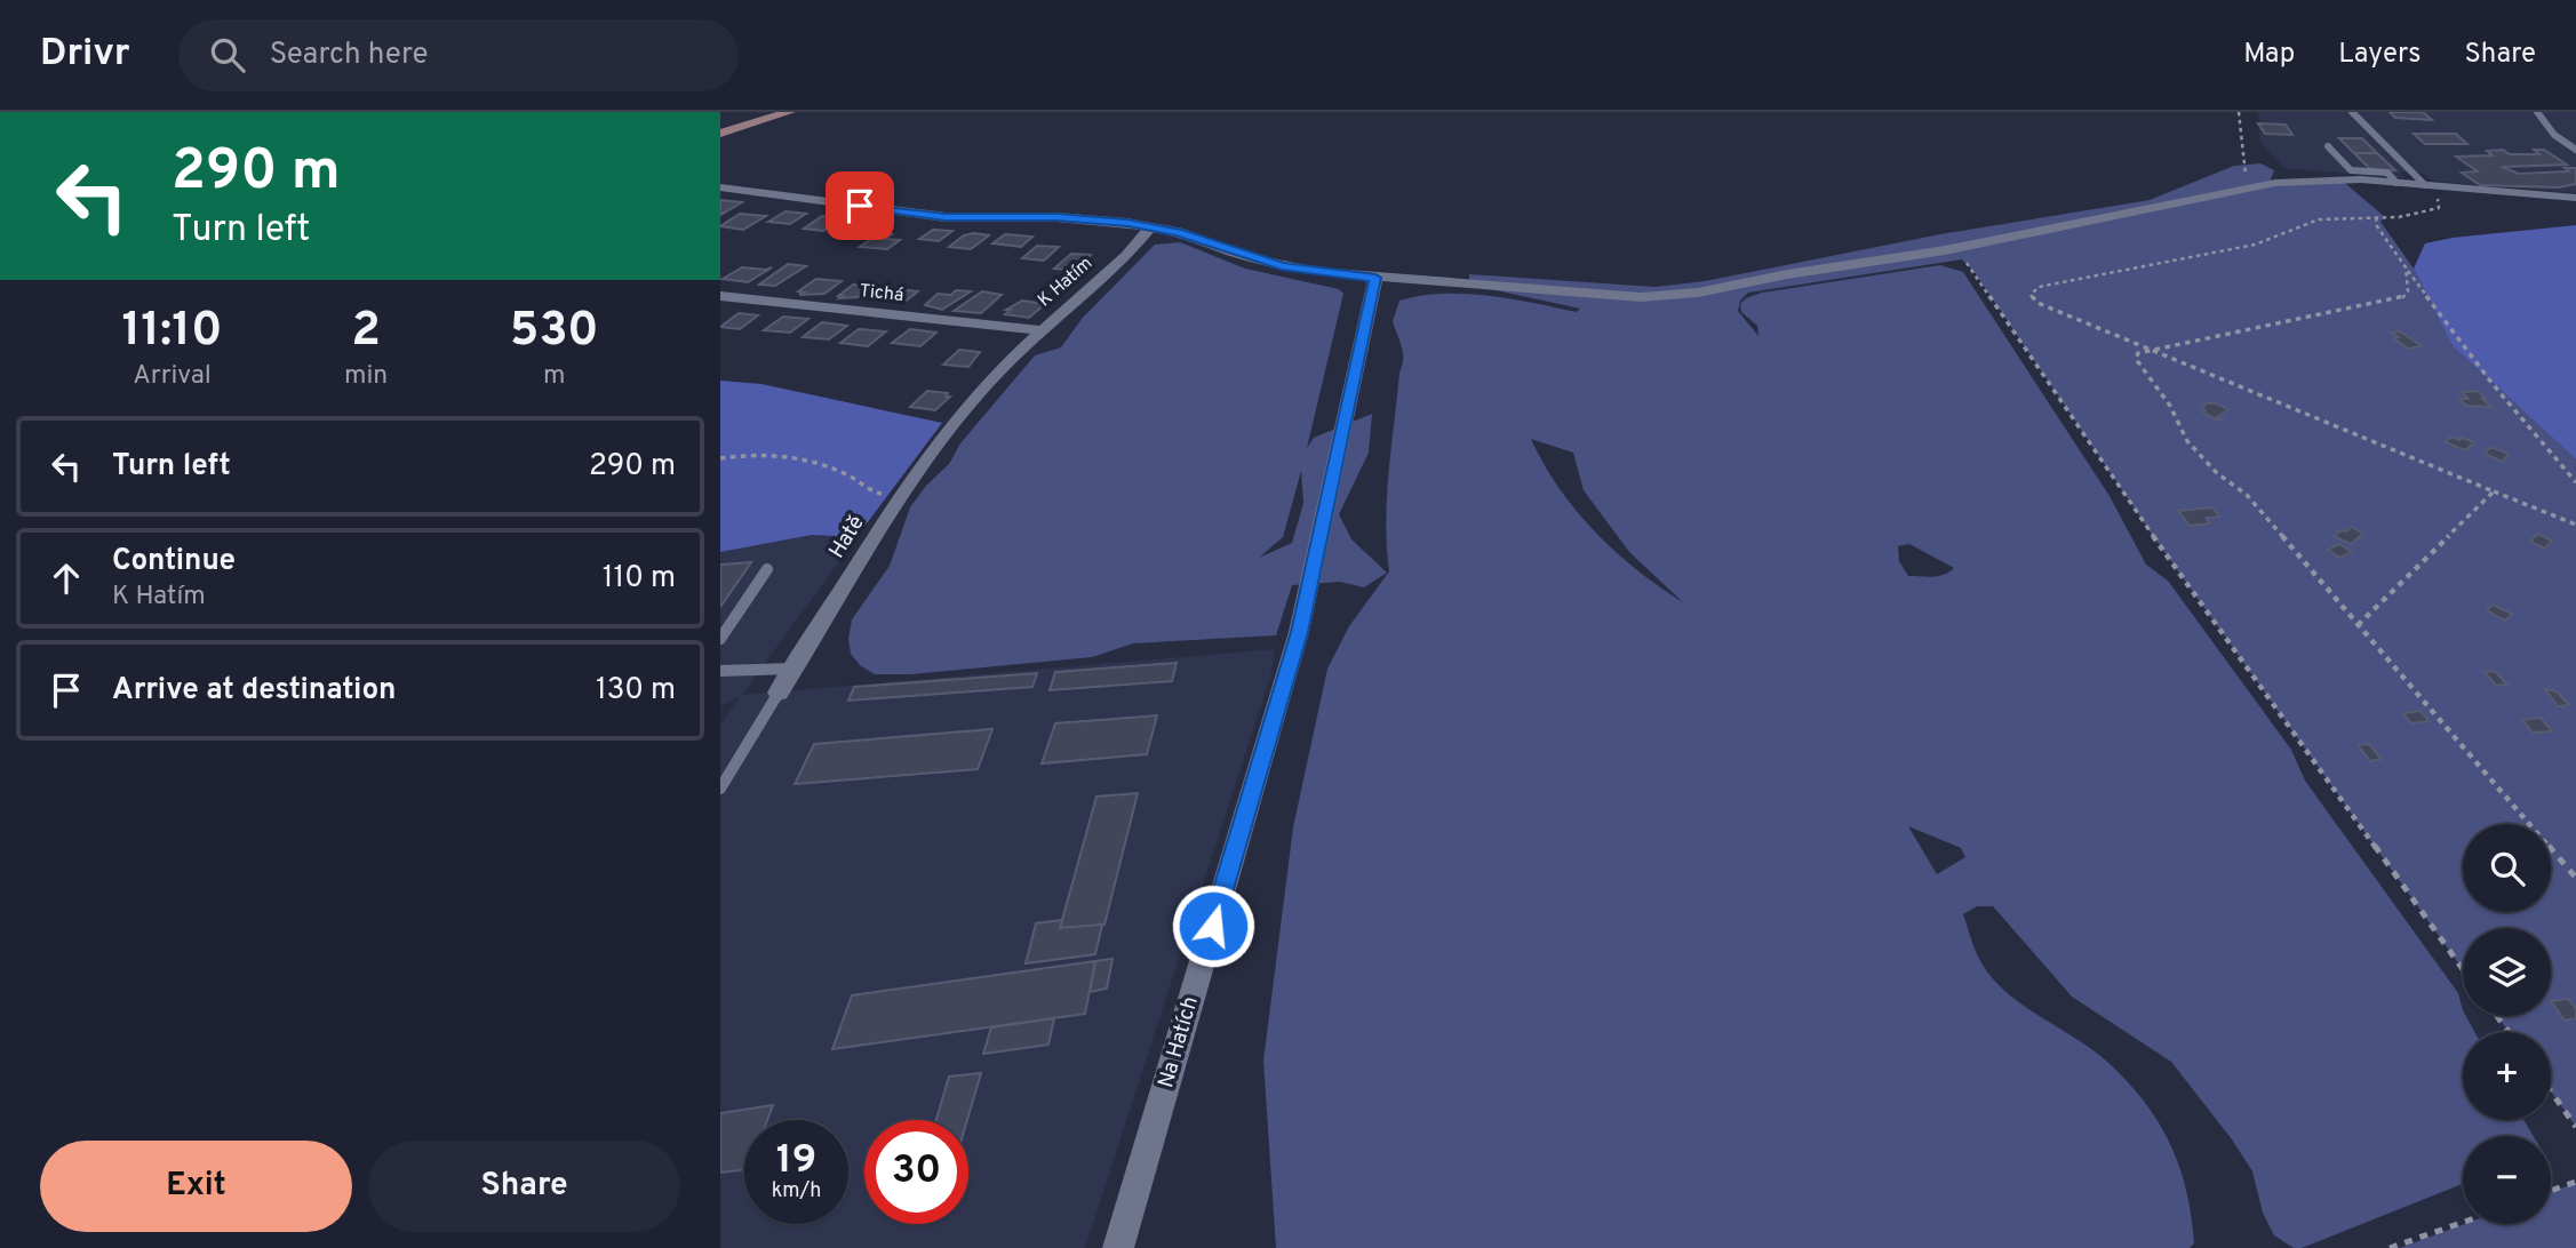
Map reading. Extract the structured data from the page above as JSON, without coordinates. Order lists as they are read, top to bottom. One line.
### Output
{"streets":{"street":["K Hatím","Tichá","Hatě","Na Hatích"]},"crossings":[["K Hatím","Tichá"],["K Hatím","Hatě"],["Tichá","Hatě"]],"page":{"header":"Drivr","search":"Search here","nav":["Map","Layers","Share"],"turn":["290 m","Turn left"],"eta":["11:10","Arrival","2","min","530","m"],"list":[{"name":"Turn left","value":"290 m"},{"name":"Continue","note":"K Hatím","value":"110 m"},{"name":"Arrive at destination","value":"130 m"}],"map_buttons":["+","−"],"speed":"19 km/h","limit":"30","buttons":["Exit","Share"]}}
